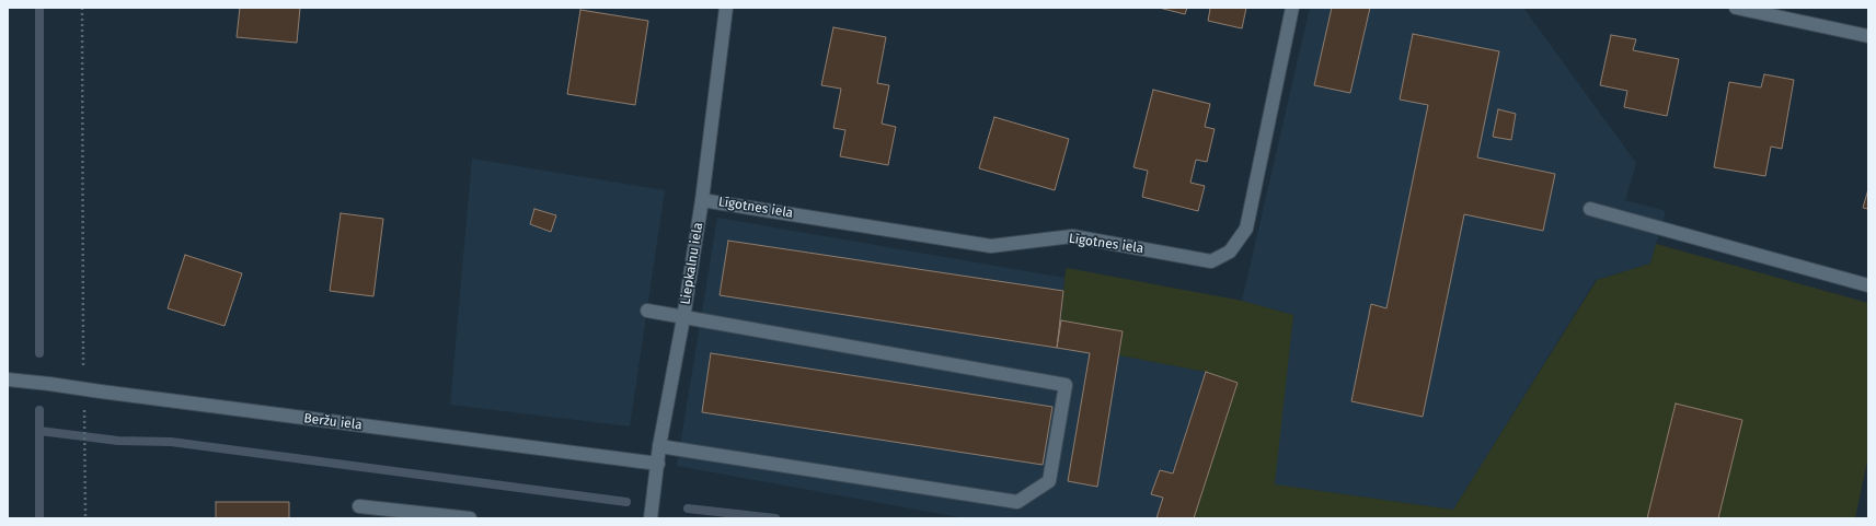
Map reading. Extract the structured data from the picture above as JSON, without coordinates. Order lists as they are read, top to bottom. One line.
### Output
{"streets":{"street":["Līgotnes iela","Liepkalnu iela","Beržu iela"]},"crossings":[["Līgotnes iela","Liepkalnu iela"],["Liepkalnu iela","Beržu iela"]]}
